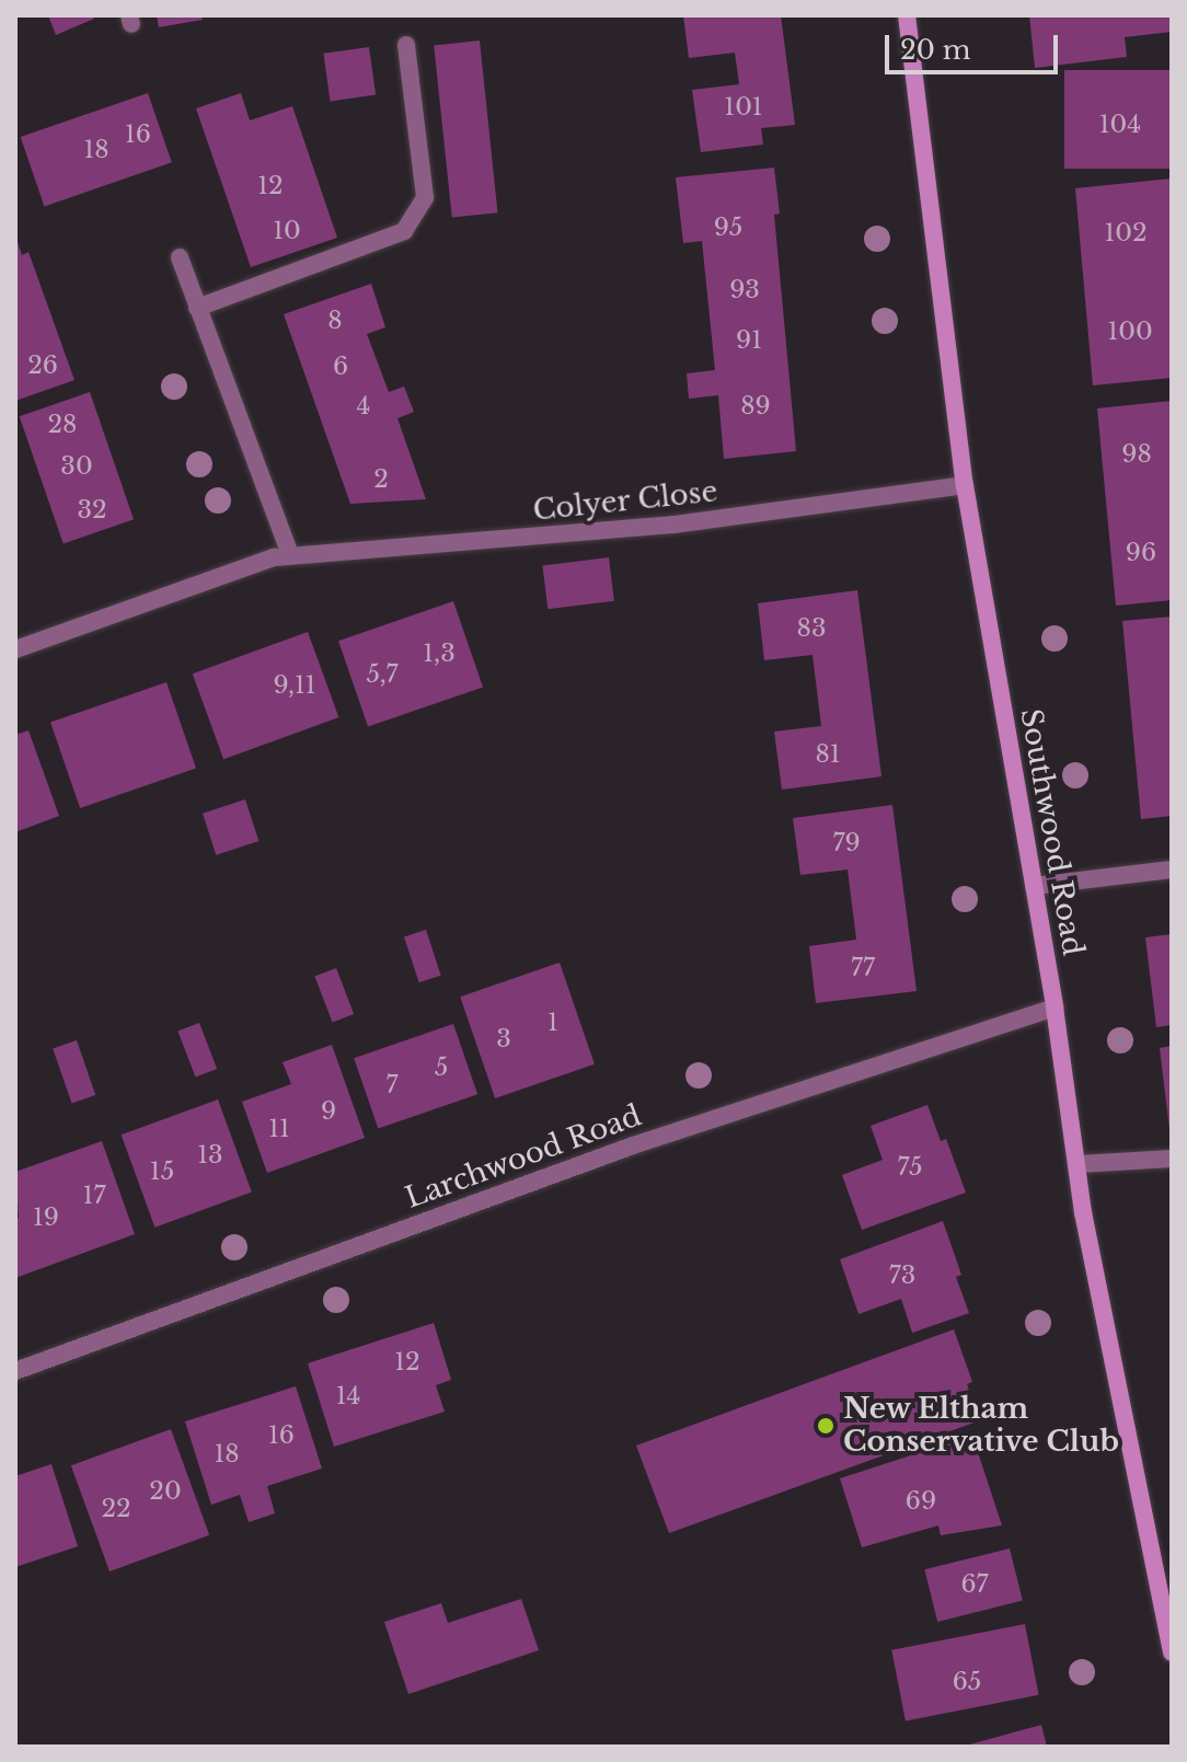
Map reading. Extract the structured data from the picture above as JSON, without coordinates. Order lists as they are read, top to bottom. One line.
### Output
{"streets":{"street":["Colyer Close","Southwood Road","Larchwood Road"]},"crossings":[["Colyer Close","Southwood Road"],["Southwood Road","Larchwood Road"]],"places":["New Eltham Conservative Club"],"house_numbers":["101","104","16","18","12","95","10","102","93","8","100","91","26","6","4","89","28","98","30","2","32","96","83","1,3","5,7","9,11","81","79","77","1","3","5","7","9","11","13","75","15","17","19","73","12","14","16","18","20","69","22","67","65"],"scale_bar":"20 m"}
